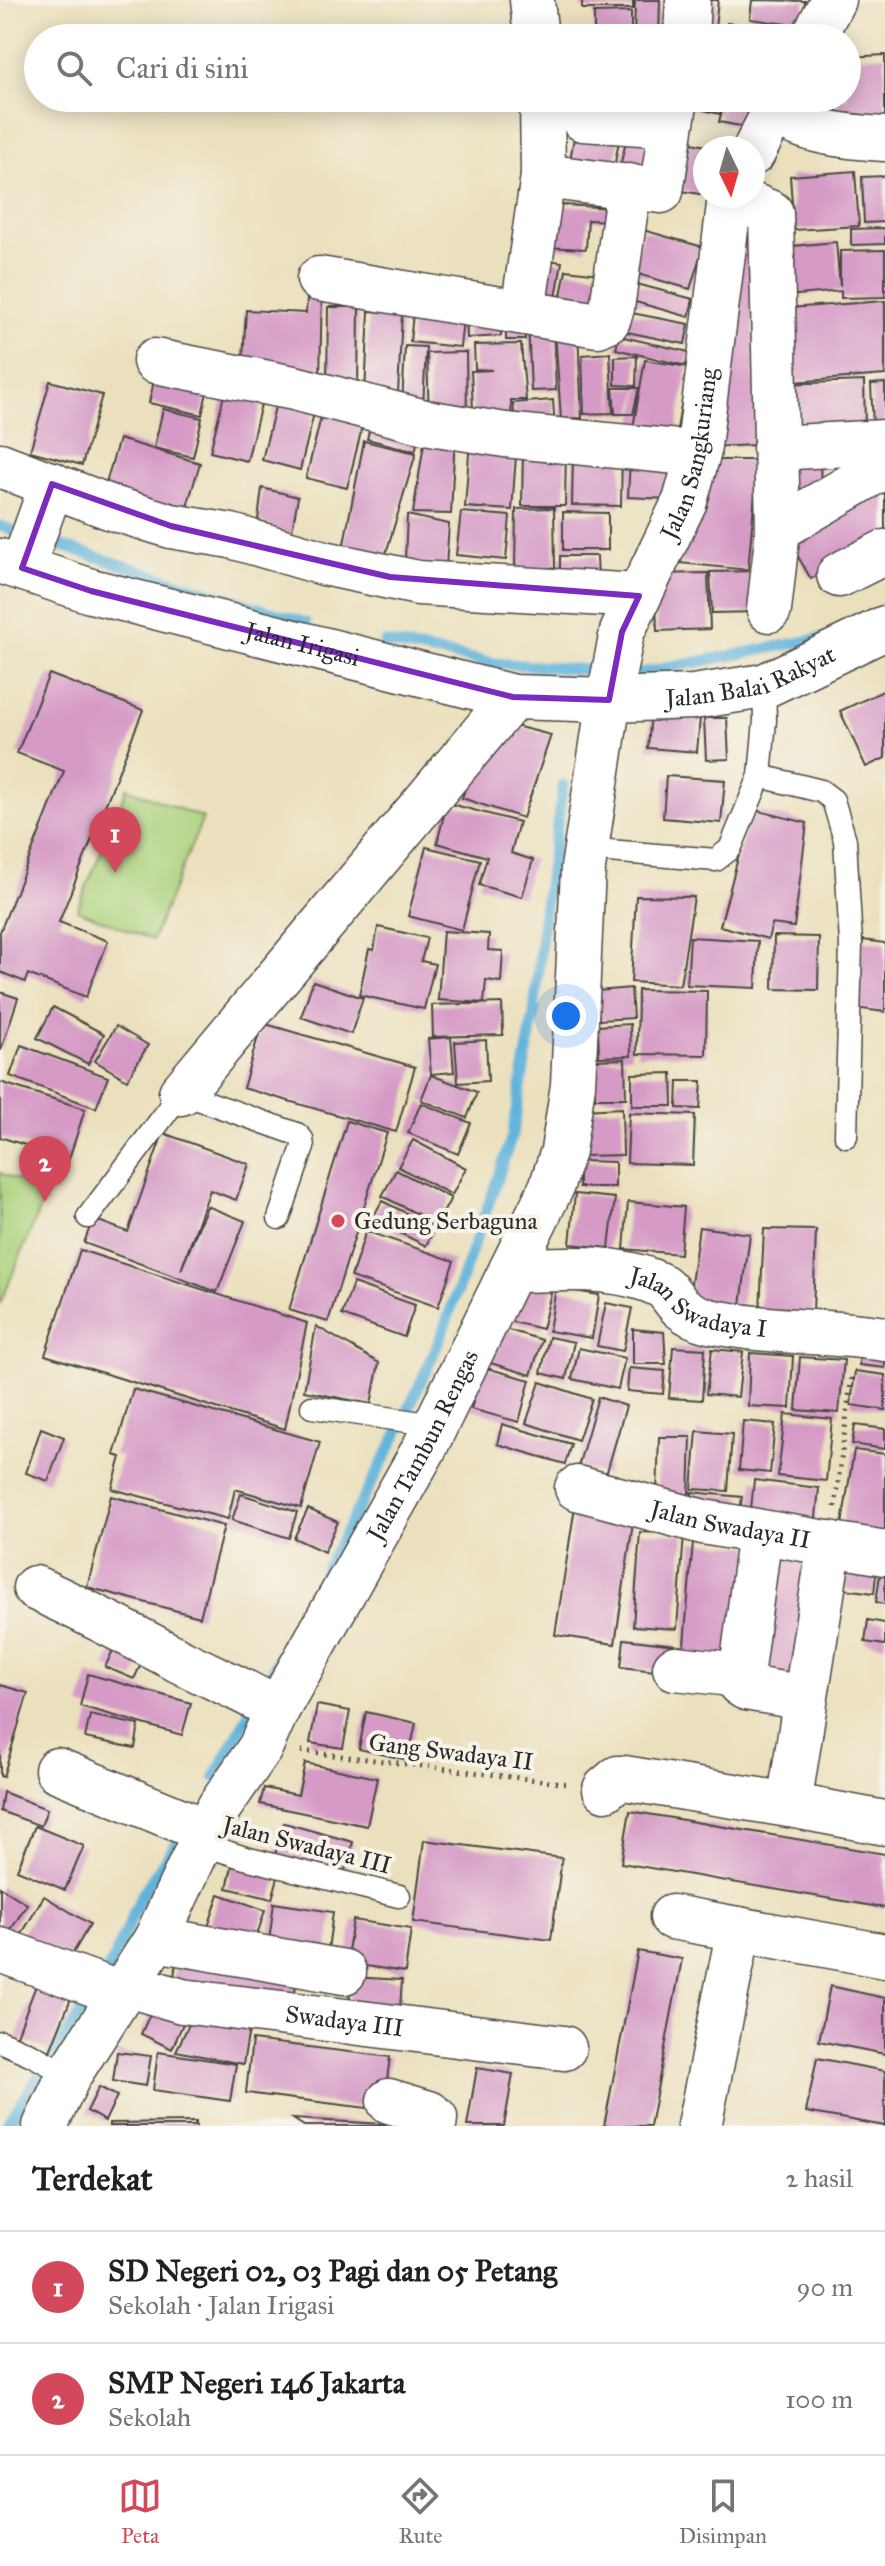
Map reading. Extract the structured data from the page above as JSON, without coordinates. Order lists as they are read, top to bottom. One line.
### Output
{"streets":{"street":["Jalan Sangkuriang","Jalan Irigasi","Jalan Balai Rakyat","Jalan Swadaya I","Jalan Tambun Rengas","Jalan Swadaya II","Swadaya III"],"lane":["Jalan Swadaya III"],"path":["Gang Swadaya II"]},"crossings":[["Jalan Sangkuriang","Jalan Irigasi"],["Jalan Sangkuriang","Jalan Balai Rakyat"],["Jalan Sangkuriang","Jalan Tambun Rengas"],["Jalan Irigasi","Jalan Balai Rakyat"],["Jalan Irigasi","Jalan Tambun Rengas"],["Jalan Balai Rakyat","Jalan Tambun Rengas"],["Jalan Swadaya I","Jalan Tambun Rengas"],["Jalan Tambun Rengas","Jalan Swadaya III"],["Jalan Tambun Rengas","Swadaya III"]],"places":["Gedung Serbaguna"],"north":"bottom","page":{"search":"Cari di sini","pins":["1","2"],"heading":["Terdekat","2 hasil"],"list":[{"mark":"1","name":"SD Negeri 02, 03 Pagi dan 05 Petang","note":"Sekolah · Jalan Irigasi","value":"90 m"},{"mark":"2","name":"SMP Negeri 146 Jakarta","note":"Sekolah","value":"100 m"}],"nav":["Peta","Rute","Disimpan"]}}
